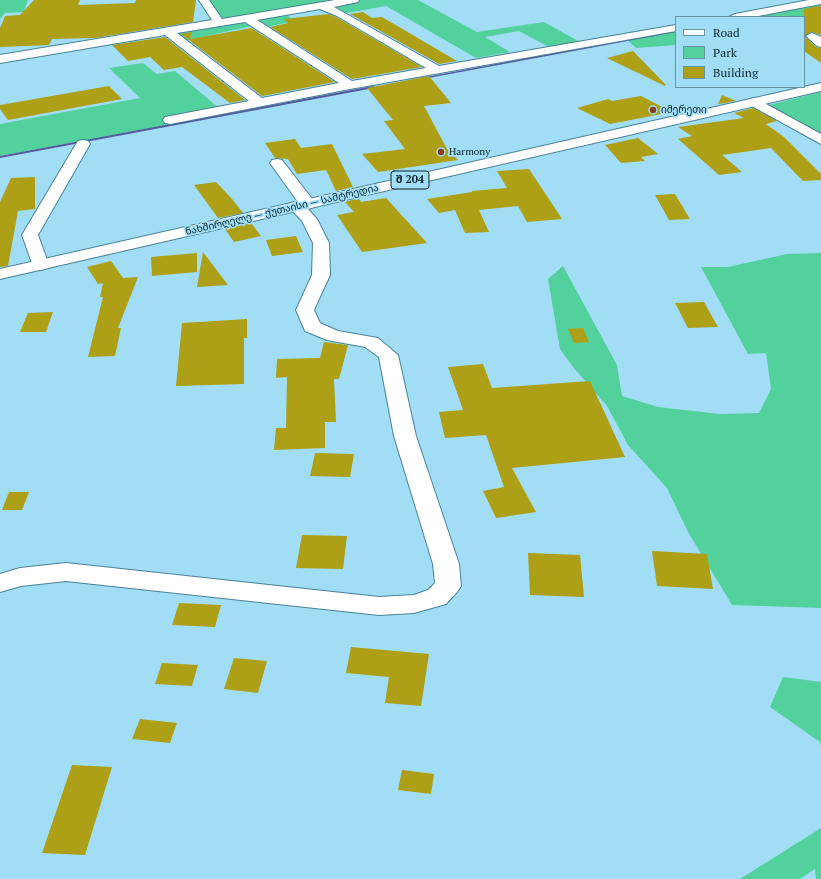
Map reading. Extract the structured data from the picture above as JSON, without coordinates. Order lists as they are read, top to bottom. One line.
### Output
{"streets":{"street":["შ 204","ნახშირღელე — ქუთაისი — სამტრედია"]},"places":["იმერეთი","Harmony"],"legend":["Road","Park","Building"]}
